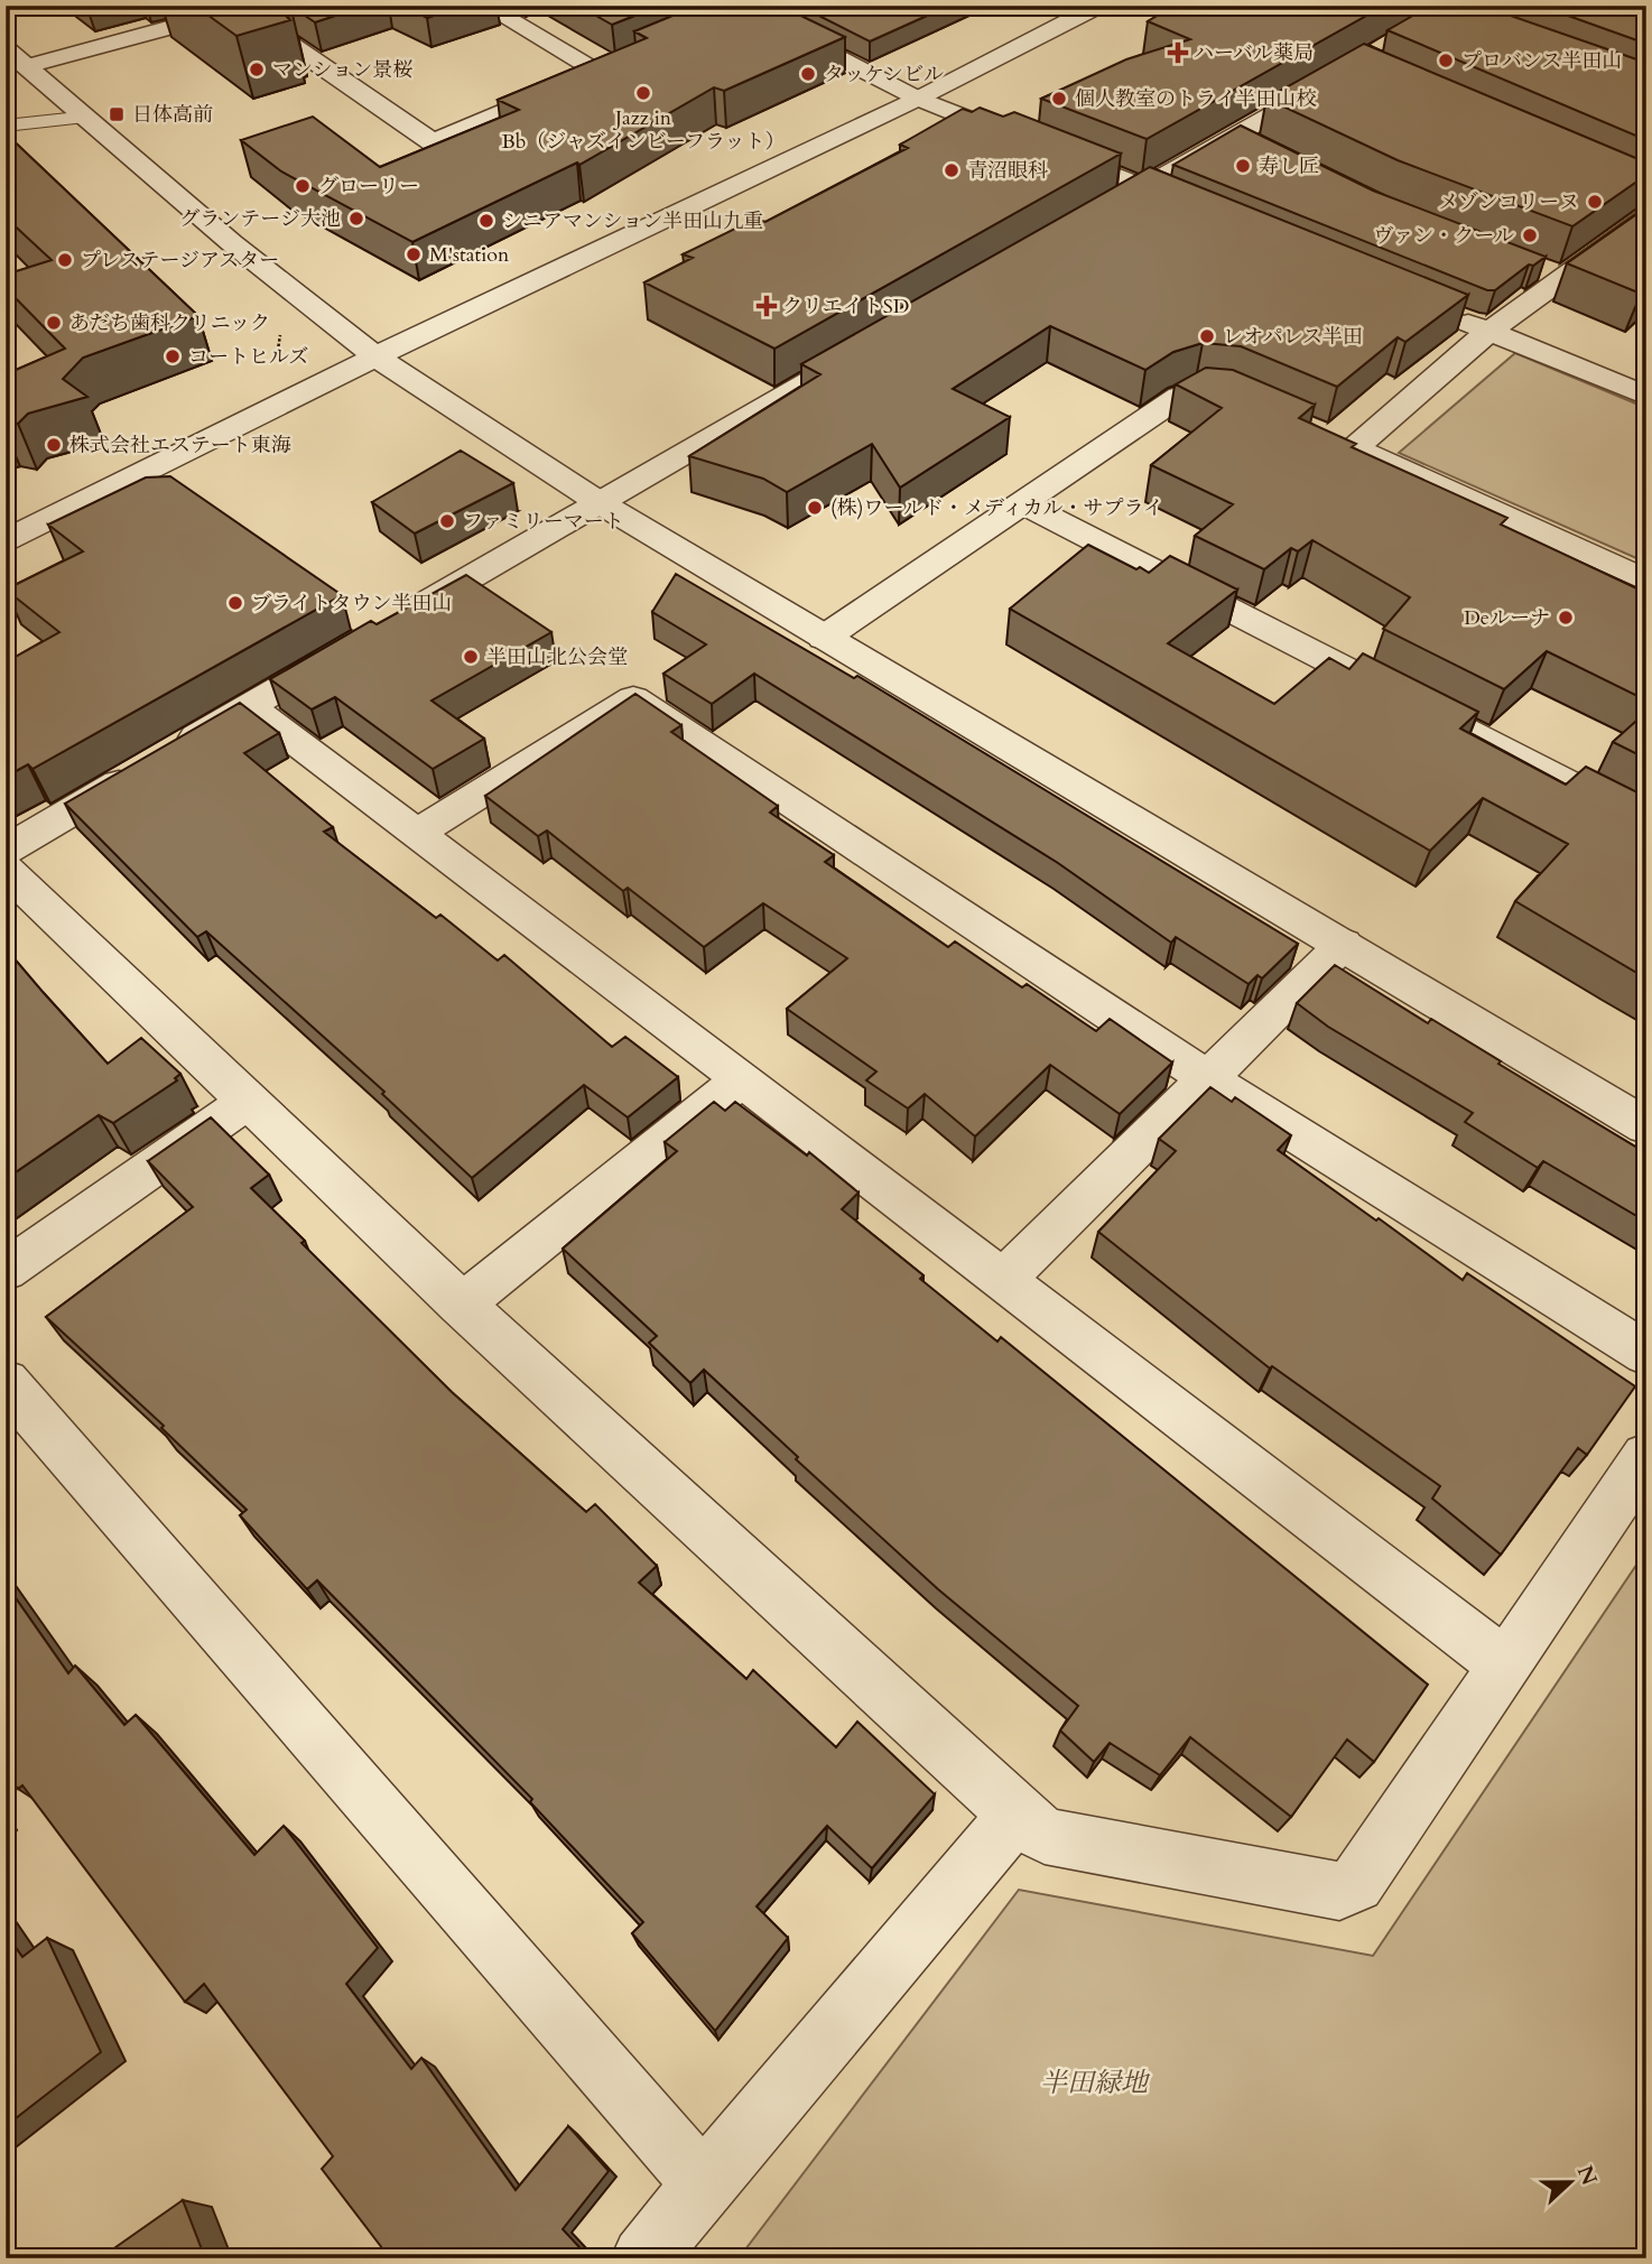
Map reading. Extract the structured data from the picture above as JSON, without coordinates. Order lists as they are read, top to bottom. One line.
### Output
{"parks":["半田緑地"],"places":{"health":["ハーバル薬局","クリエイトSD"],"other":["プロバンス半田山","マンション景桜","タッケンビル","Jazz in Bb（ジャズインビーフラット）","個人教室のトライ半田山校","寿し匠","青沼眼科","グローリー","メゾンコリーヌ","グランテージ大池","シニアマンション半田山九重","ヴァン・クール","M'station","プレステージアスター","あだち歯科クリニック","レオパレス半田","コートヒルズ","株式会社エステート東海","(株)ワールド・メディカル・サプライ","ファミリーマート","ブライトタウン半田山","Deルーナ","半田山北公会堂"],"transit":["日体高前"]},"north":"right"}
